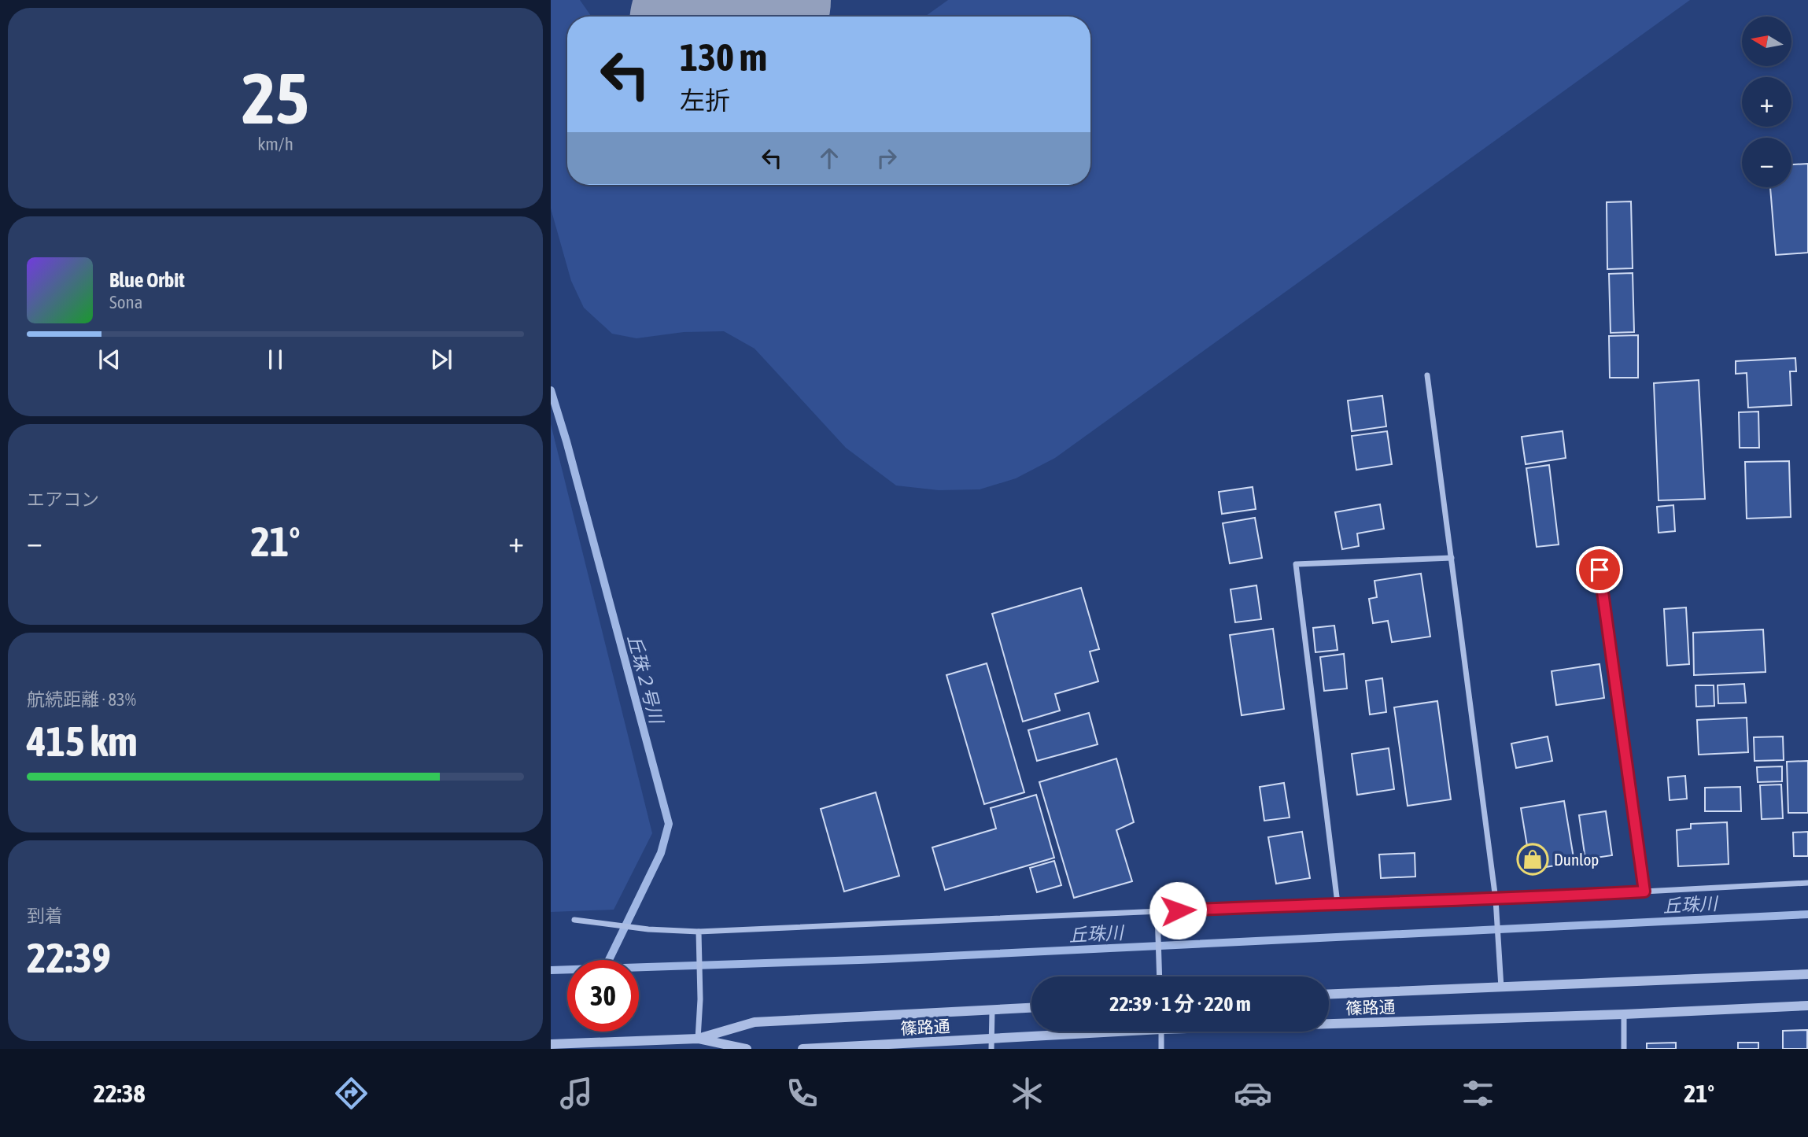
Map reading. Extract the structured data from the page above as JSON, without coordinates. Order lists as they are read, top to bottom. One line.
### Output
{"streets":{"street":["篠路通"]},"water":["丘珠２号川","丘珠川"],"places":{"shop":["Dunlop"]},"north":"left","page":{"tile":[["25","km/h"],"エアコン",["航続距離 · 83%","415 km"],["到着","22:39"]],"map_buttons":["+","−"],"turn":["130 m","左折"],"song":["Blue Orbit","Sona"],"heat":["−","21°","+"],"limit":"30","trip":"22:39 · 1 分 · 220 m","tabs":["22:38","21°"]}}
